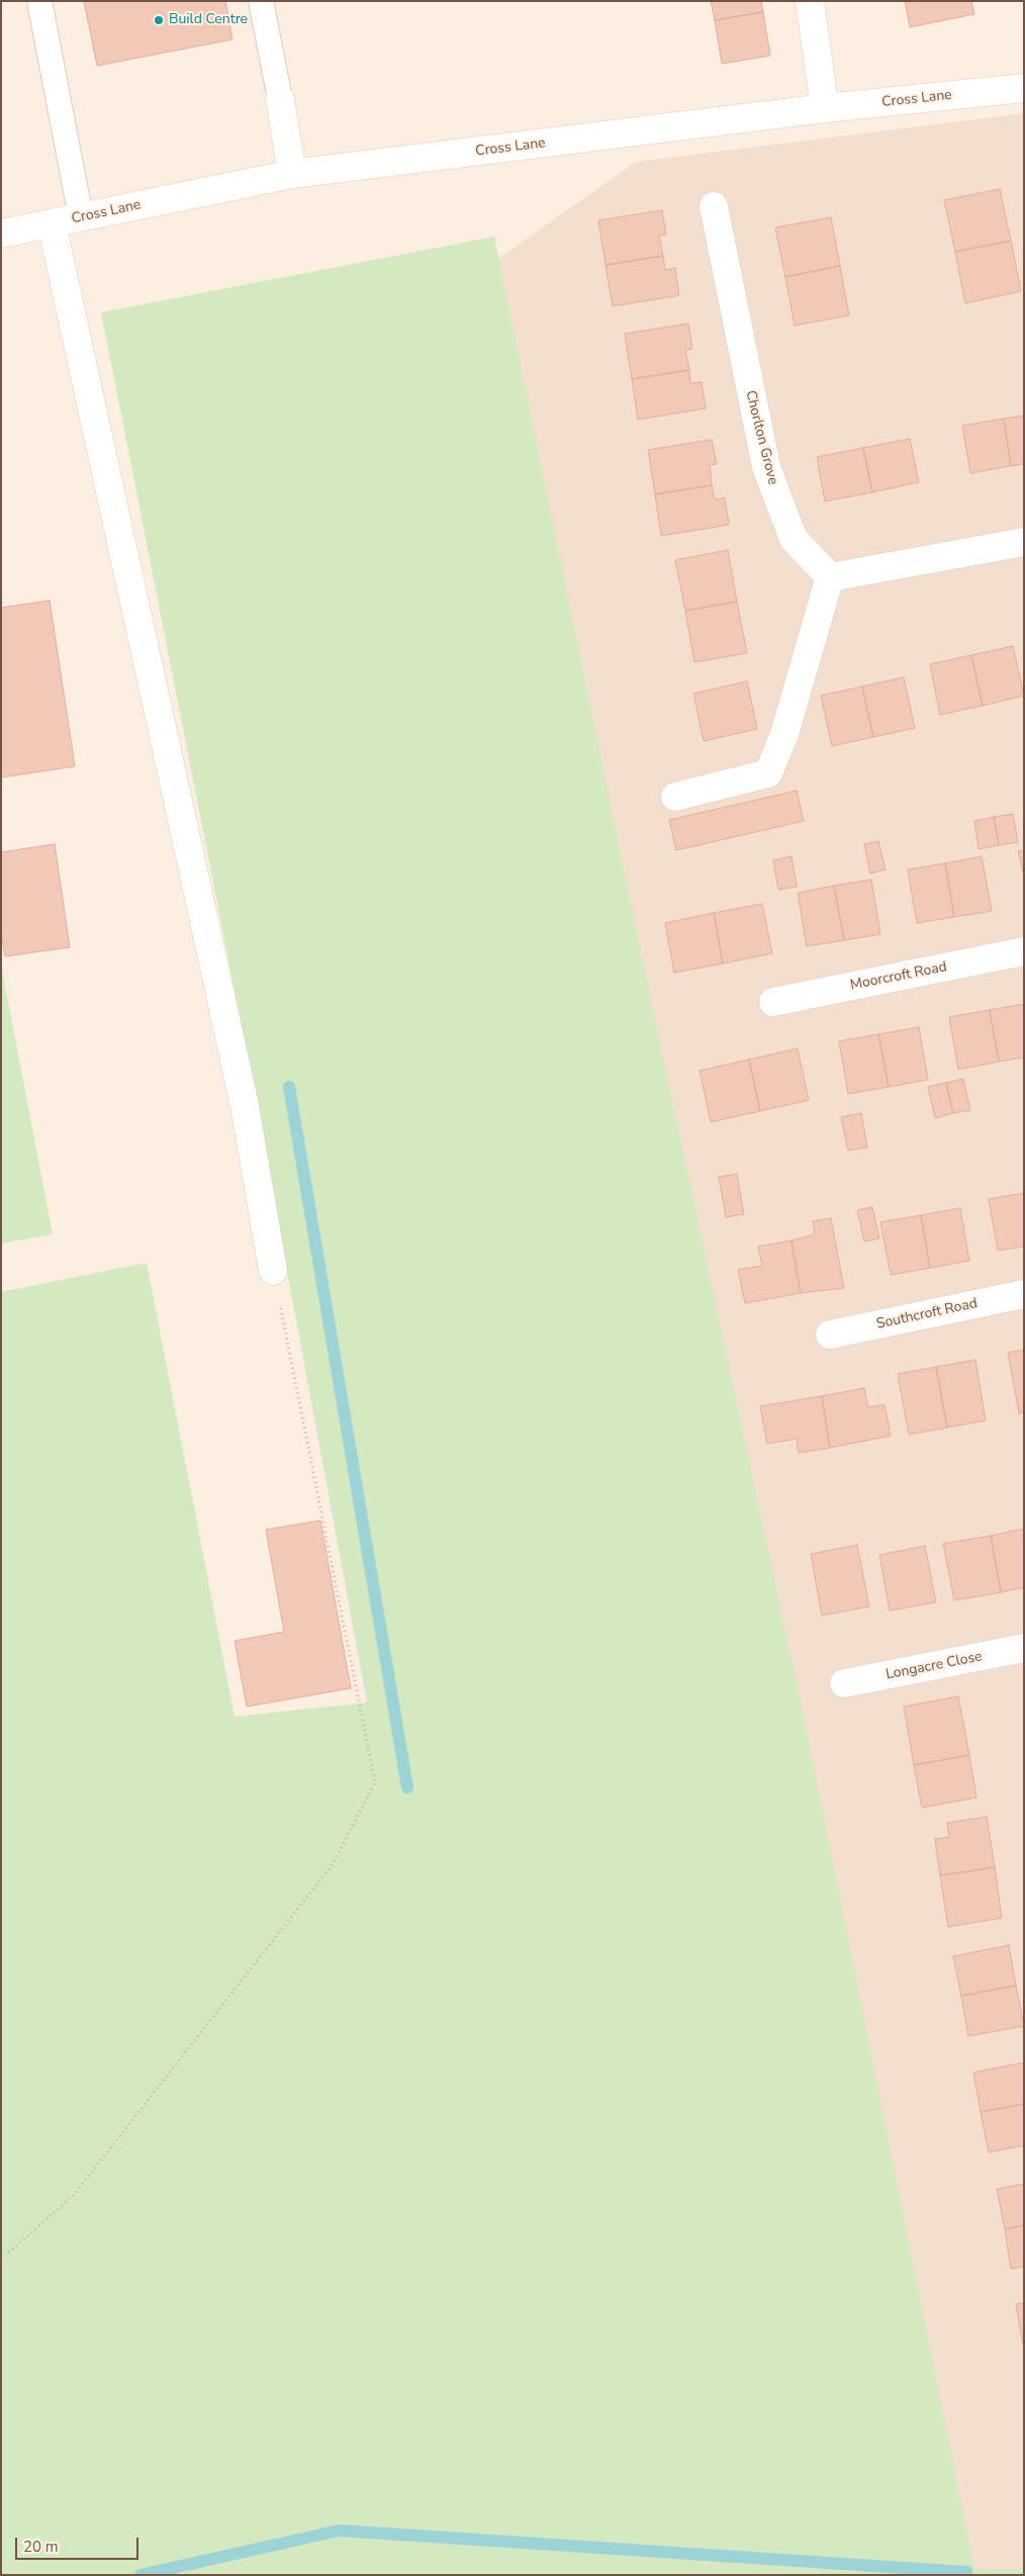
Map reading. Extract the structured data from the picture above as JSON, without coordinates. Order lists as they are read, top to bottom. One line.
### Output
{"streets":{"street":["Cross Lane","Chorlton Grove","Moorcroft Road","Southcroft Road","Longacre Close"]},"places":["Build Centre"],"scale_bar":"20 m"}
